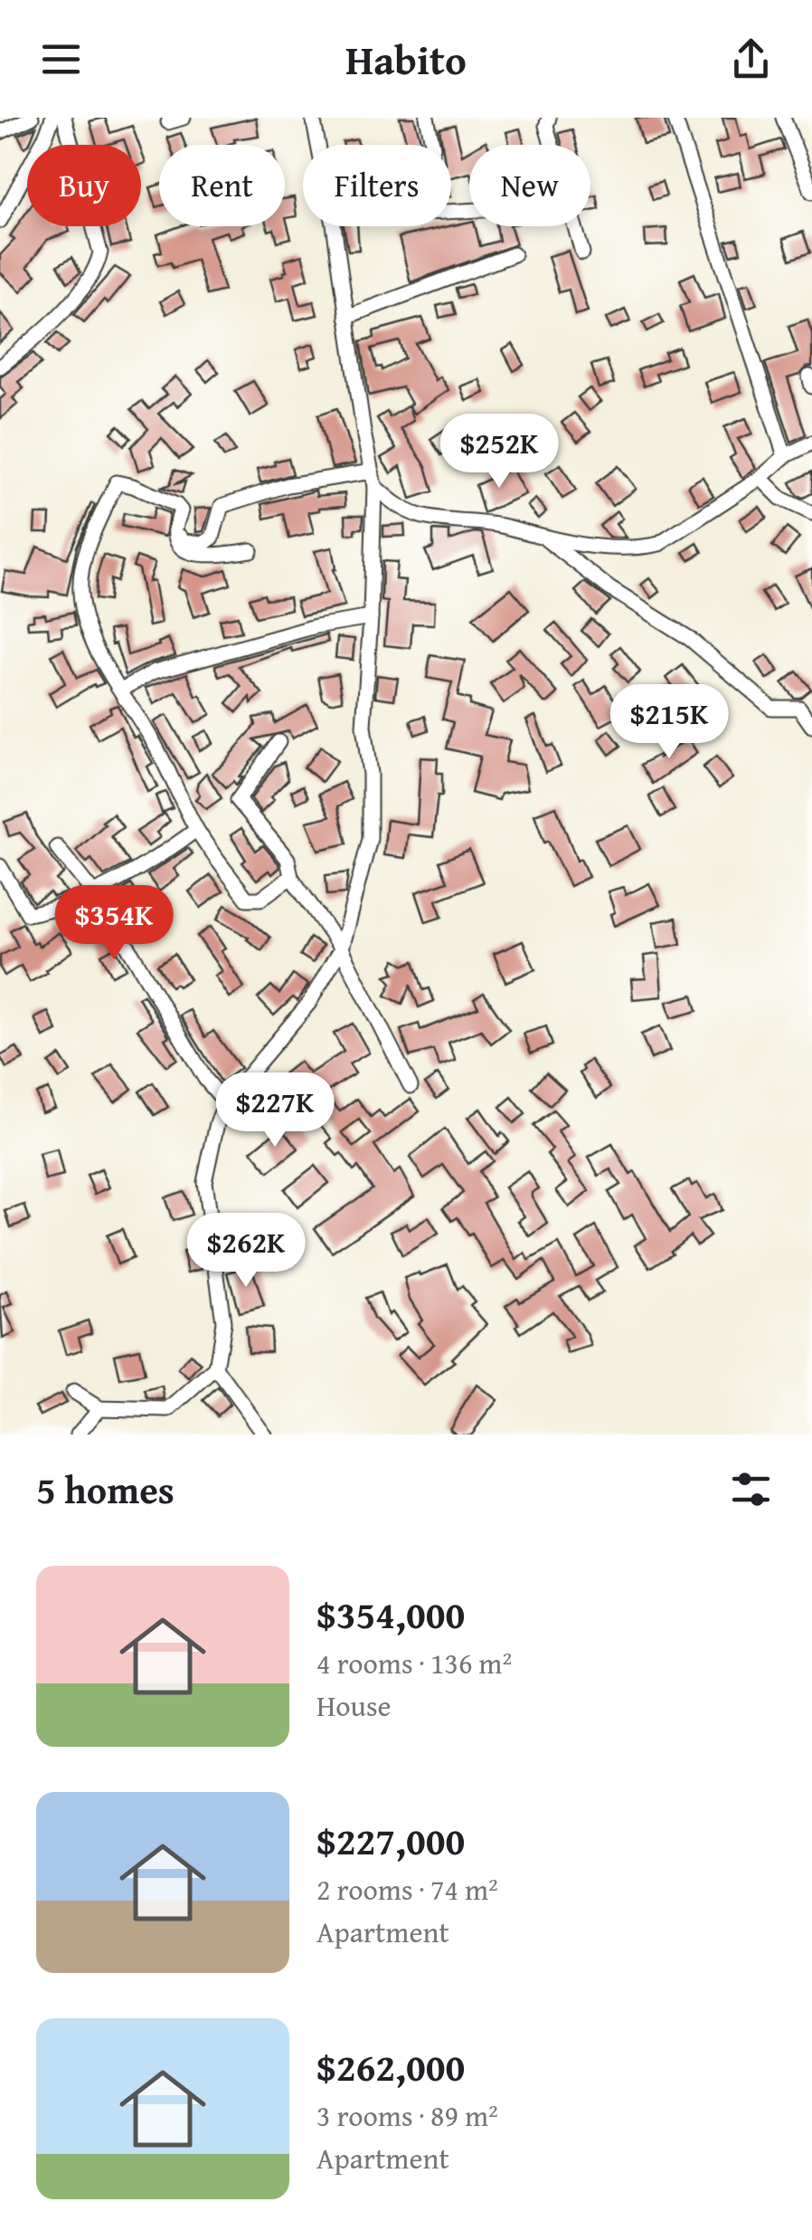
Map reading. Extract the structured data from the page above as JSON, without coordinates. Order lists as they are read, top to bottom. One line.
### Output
{"page":{"header":"Habito","chip":["Buy","Rent","Filters","New"],"price":["$252K","$215K","$354K","$227K","$262K"],"heading":"5 homes","list":[{"name":"$354,000","note":"4 rooms · 136 m² · House"},{"name":"$227,000","note":"2 rooms · 74 m² · Apartment"},{"name":"$262,000","note":"3 rooms · 89 m² · Apartment"}]}}
